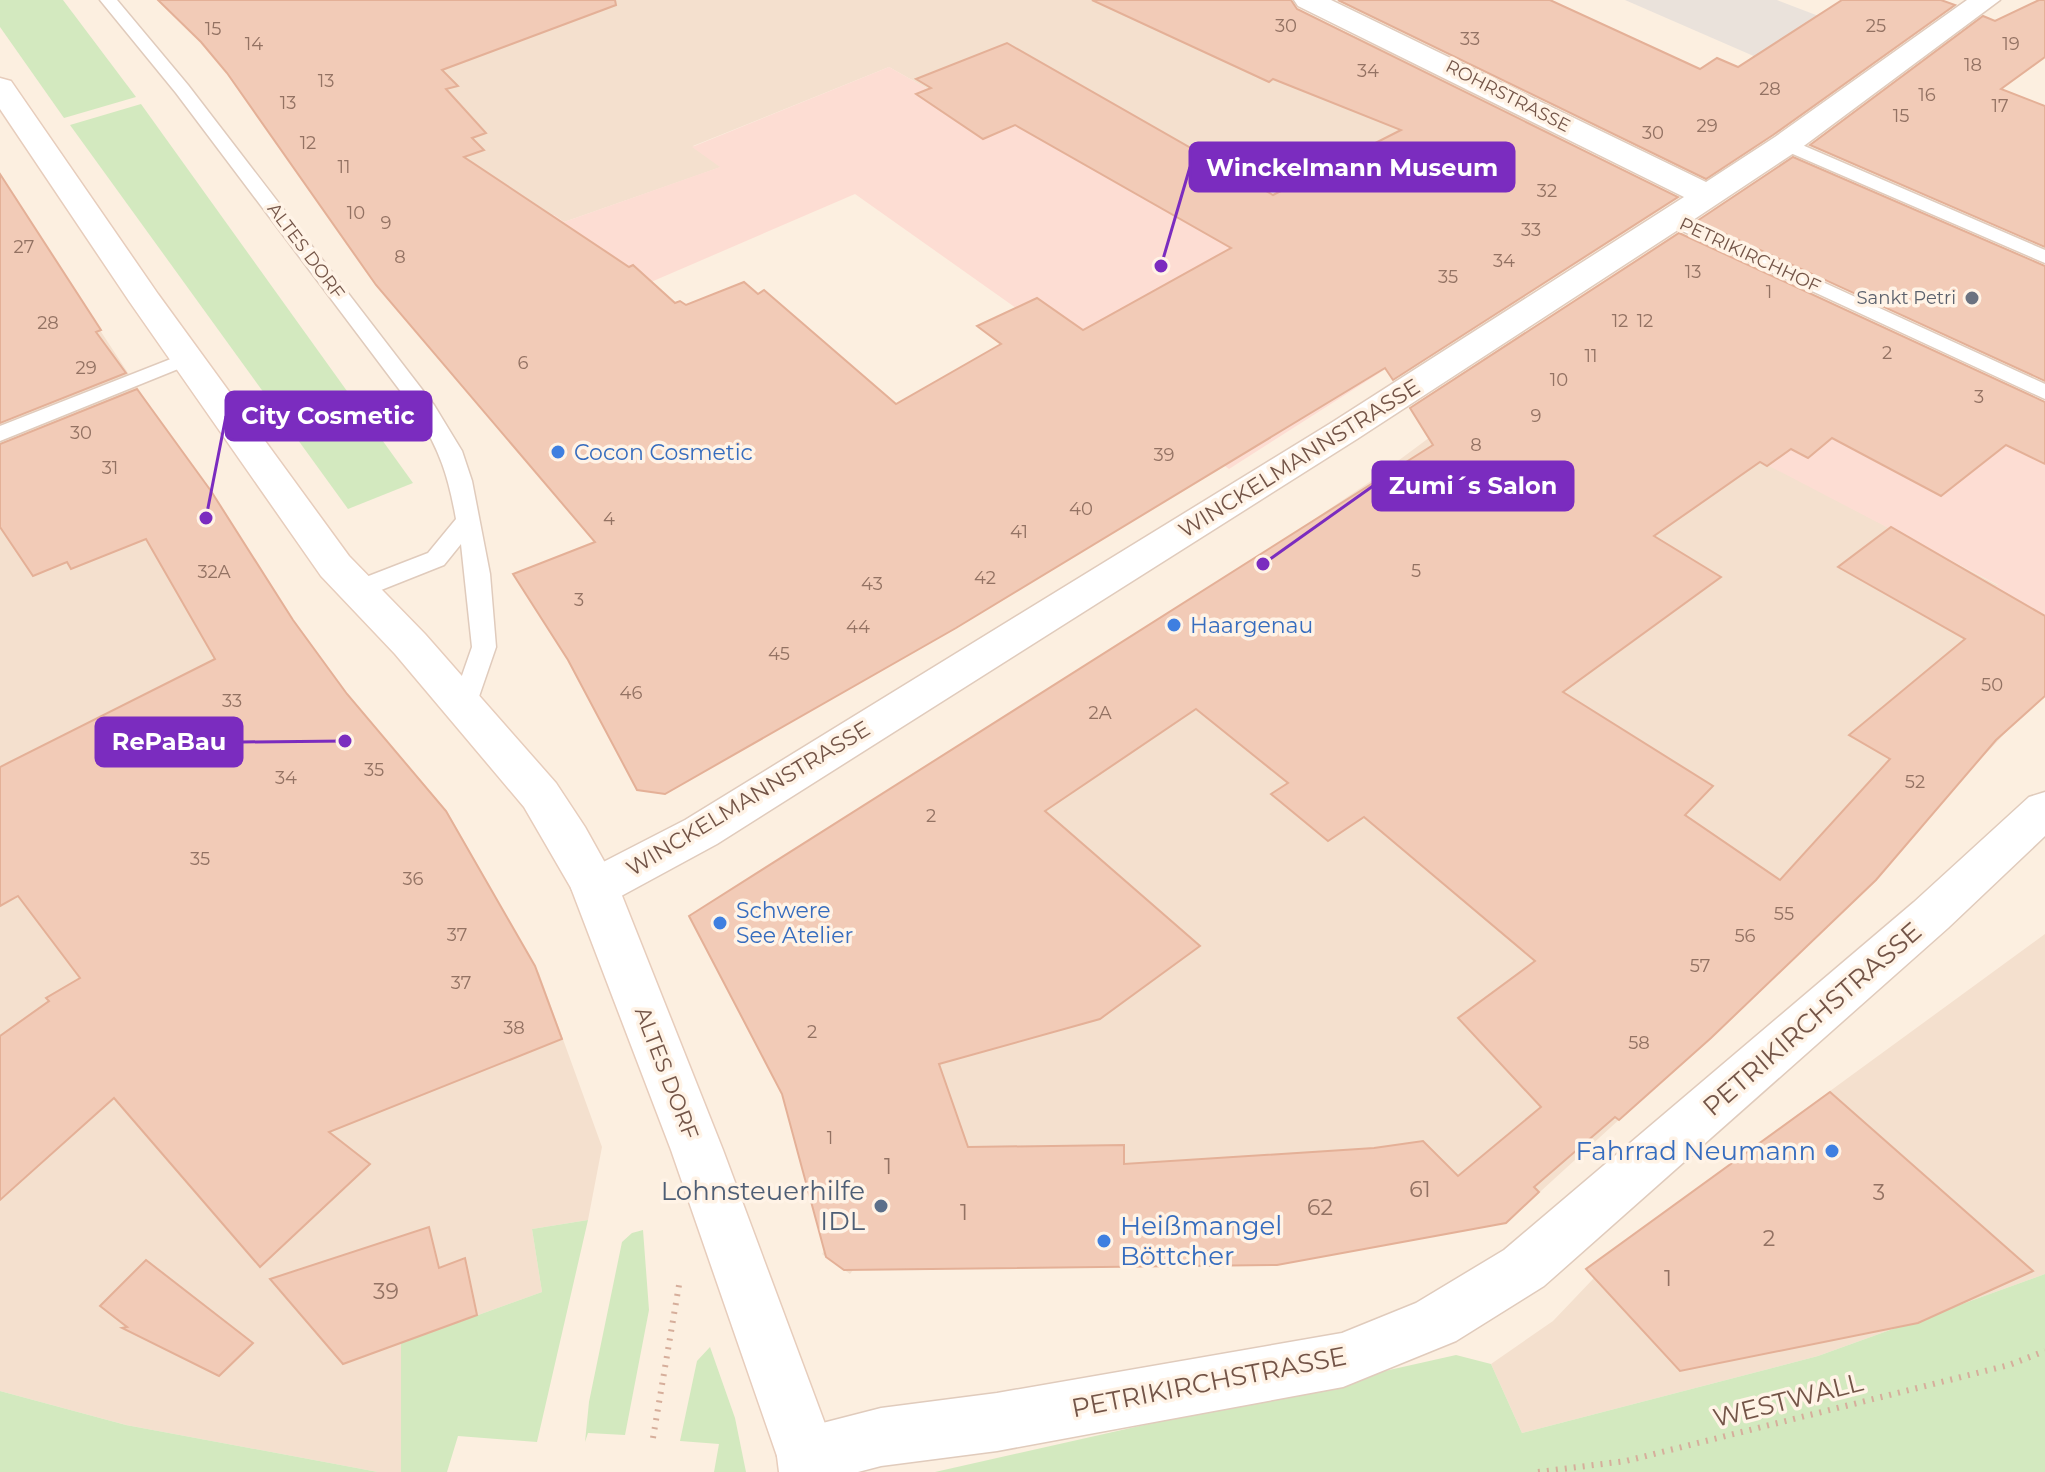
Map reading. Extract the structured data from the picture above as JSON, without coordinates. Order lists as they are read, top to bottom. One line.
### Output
{"streets":{"street":["ROHRSTRASSE","ALTES DORF","WINCKELMANNSTRASSE","PETRIKIRCHSTRASSE"],"lane":["PETRIKIRCHHOF"],"path":["WESTWALL"]},"crossings":[["ROHRSTRASSE","WINCKELMANNSTRASSE"],["ALTES DORF","WINCKELMANNSTRASSE"],["ALTES DORF","PETRIKIRCHSTRASSE"],["PETRIKIRCHHOF","WINCKELMANNSTRASSE"]],"places":["Winckelmann Museum","Sankt Petri","Cocon Cosmetic","City Cosmetic","Zumi´s Salon","Haargenau","RePaBau","Schwere See Atelier","Fahrrad Neumann","Lohnsteuerhilfe IDL","Heißmangel Böttcher"],"house_numbers":["30","25","15","33","14","19","18","34","13","28","16","13","17","15","29","30","12","11","32","10","9","33","27","8","34","13","35","1","12","12","28","2","11","6","29","10","3","9","30","8","39","31","40","4","41","5","32A","42","43","3","44","45","50","46","33","2A","35","34","52","2","35","36","55","37","56","57","37","38","2","58","1","1","61","3","62","1","2","1","39"]}
